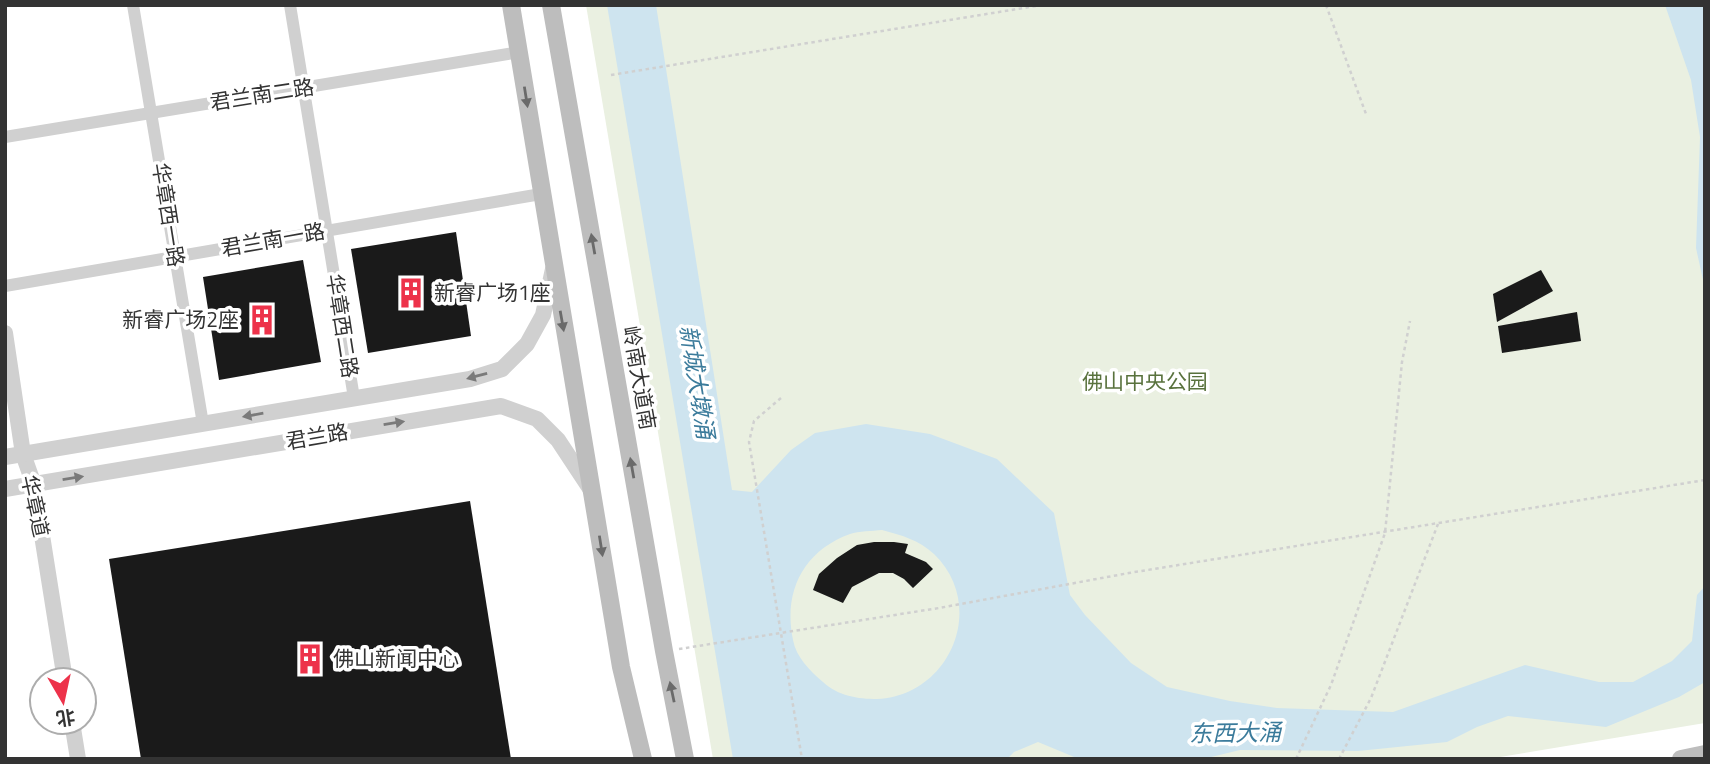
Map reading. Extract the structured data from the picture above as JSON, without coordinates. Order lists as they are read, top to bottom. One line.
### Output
{"streets":{"main road":["岭南大道南"],"street":["君兰南二路","华章西一路","君兰南一路","华章西二路","君兰路","华章道"]},"crossings":[["君兰南二路","华章西一路"],["君兰南二路","华章西二路"],["华章西一路","君兰南一路"],["华章西一路","君兰路"],["君兰南一路","华章西二路"],["华章西二路","君兰路"],["君兰路","华章道"]],"water":["新城大墩涌","东西大涌"],"parks":["佛山中央公园"],"places":{"building":["新睿广场1座","新睿广场2座","佛山新闻中心"]},"north":"bottom"}
